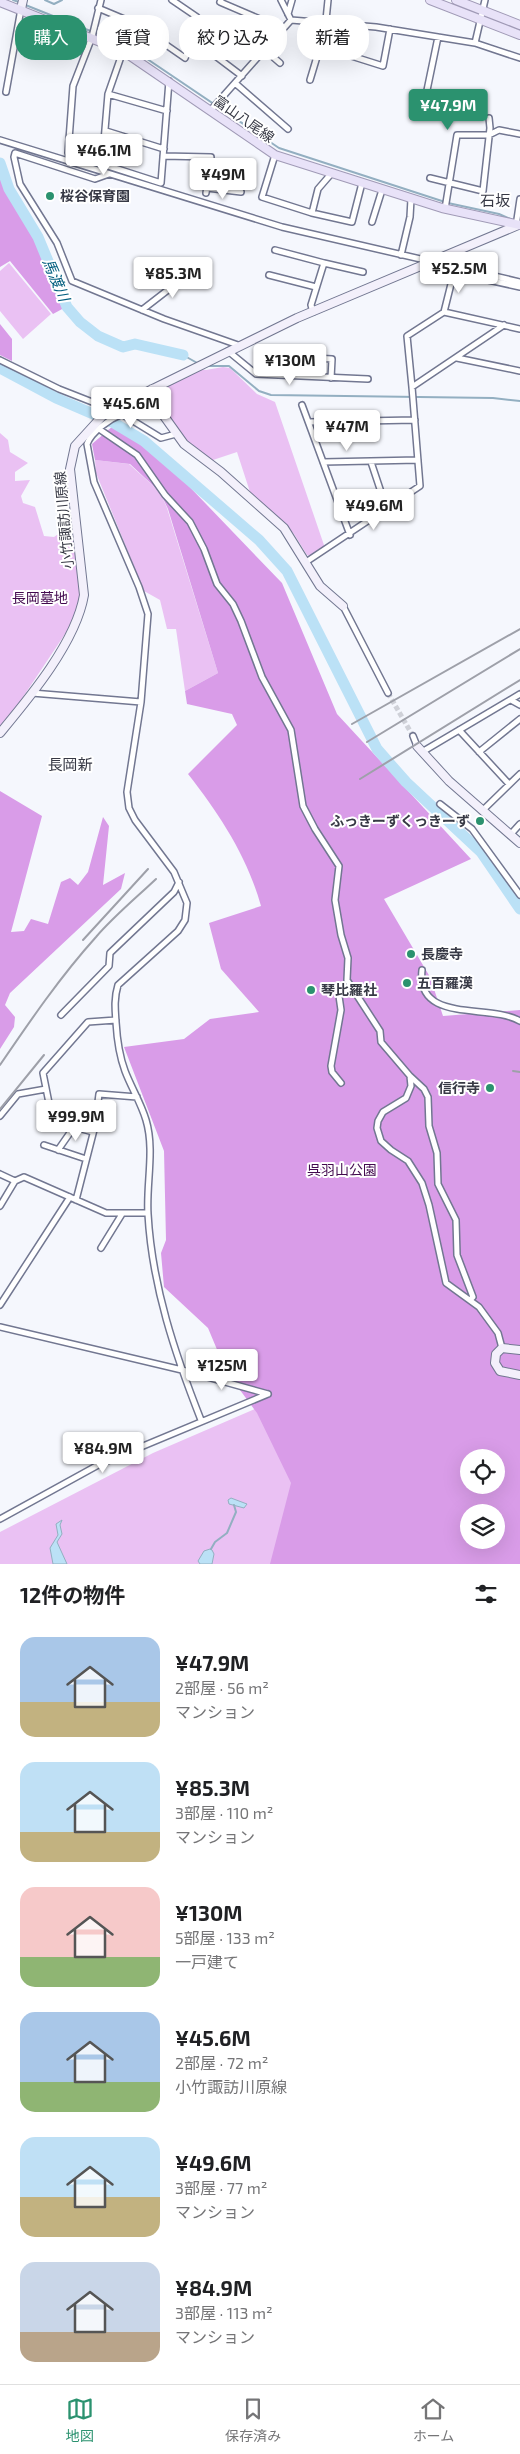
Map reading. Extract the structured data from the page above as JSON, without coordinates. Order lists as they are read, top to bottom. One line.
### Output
{"streets":{"main road":["富山八尾線","小竹諏訪川原線"]},"crossings":[["富山八尾線","小竹諏訪川原線"]],"districts":["石坂","長岡新"],"water":["馬渡川"],"parks":["長岡墓地","呉羽山公園"],"places":["桜谷保育園","ふっきーずくっきーず","長慶寺","五百羅漢","琴比羅社","信行寺"],"page":{"chip":["購入","賃貸","絞り込み","新着"],"price":["¥47.9M","¥46.1M","¥49M","¥52.5M","¥85.3M","¥130M","¥45.6M","¥47M","¥49.6M","¥99.9M","¥125M","¥84.9M"],"heading":"12件の物件","list":[{"name":"¥47.9M","note":"2部屋 · 56 m² · マンション"},{"name":"¥85.3M","note":"3部屋 · 110 m² · マンション"},{"name":"¥130M","note":"5部屋 · 133 m² · 一戸建て"},{"name":"¥45.6M","note":"2部屋 · 72 m² · 小竹諏訪川原線"},{"name":"¥49.6M","note":"3部屋 · 77 m² · マンション"},{"name":"¥84.9M","note":"3部屋 · 113 m² · マンション"}],"tabs":["地図","保存済み","ホーム"]}}
